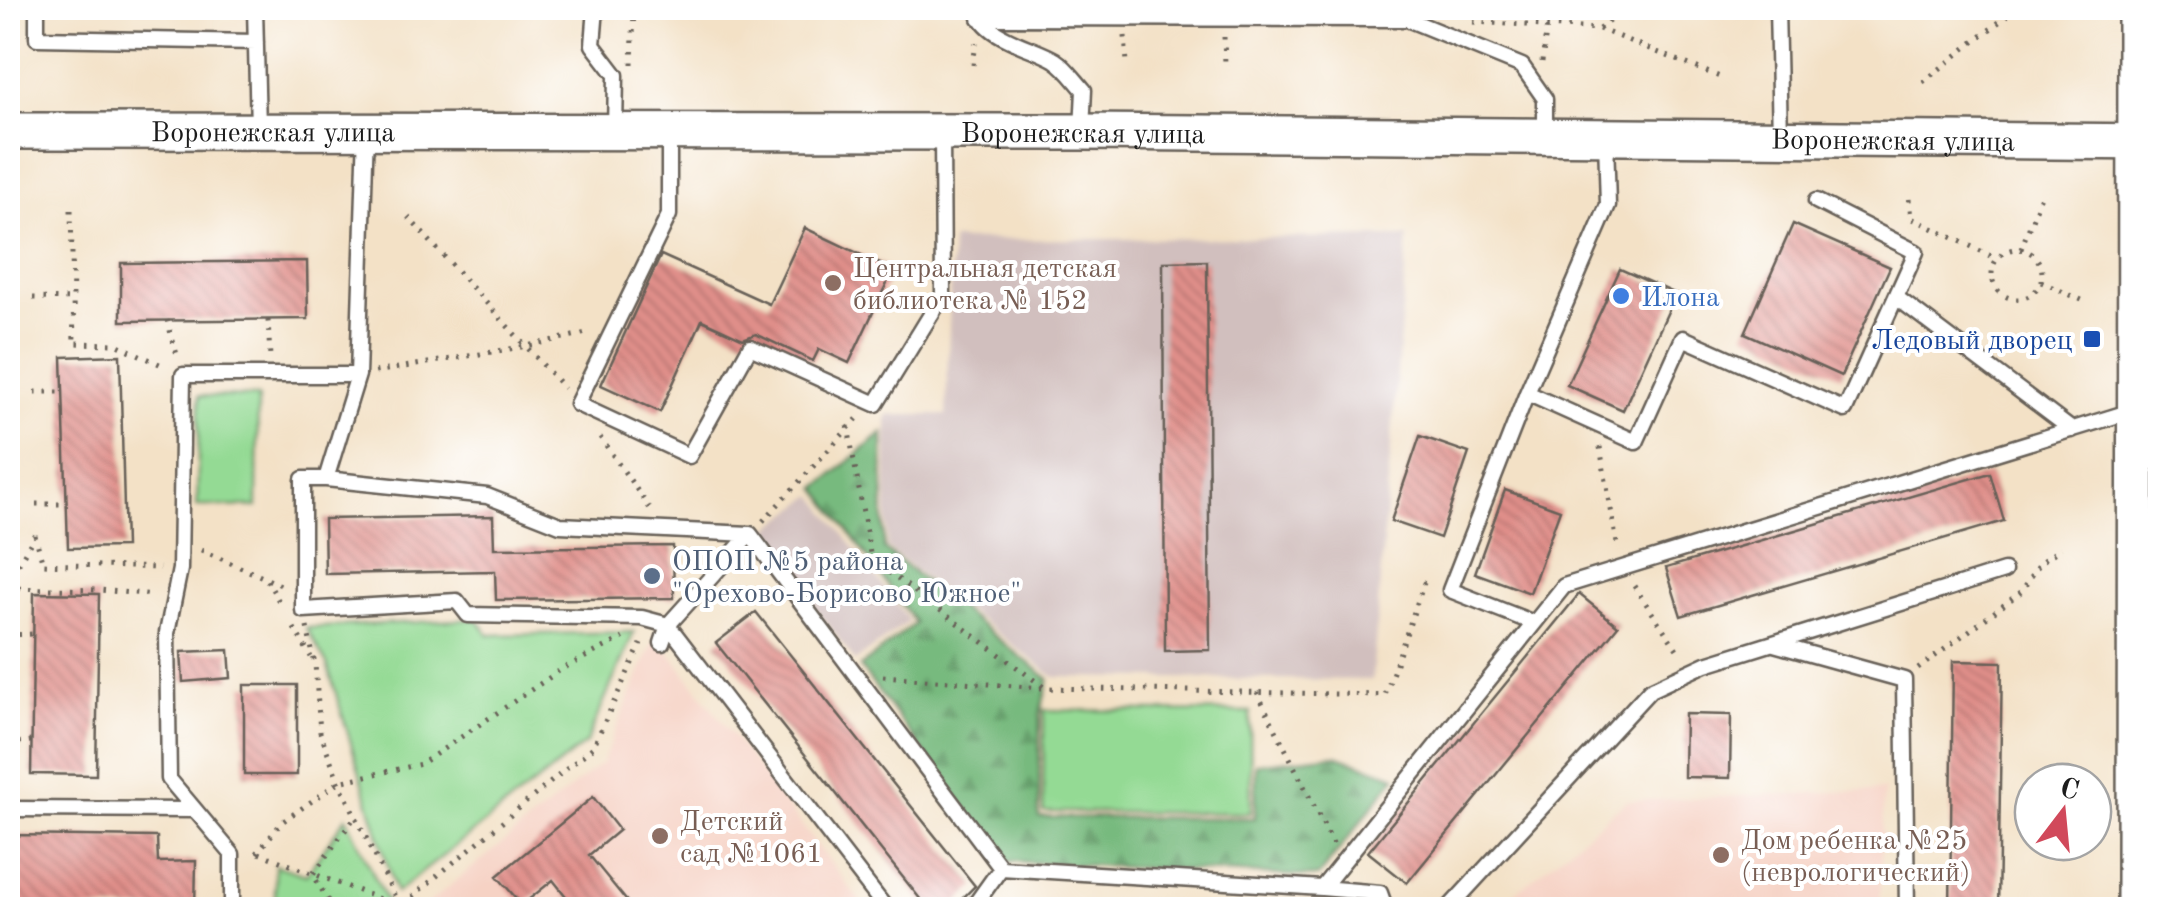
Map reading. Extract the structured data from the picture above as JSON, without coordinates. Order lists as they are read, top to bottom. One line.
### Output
{"streets":{"street":["Воронежская улица"]},"places":{"other":["Центральная детская библиотека № 152","Илона","ОПОП №5 района \"Орехово-Борисово Южное\"","Детский сад №1061","Дом ребенка №25 (неврологический)"],"transit":["Ледовый дворец"]},"north":"top"}
